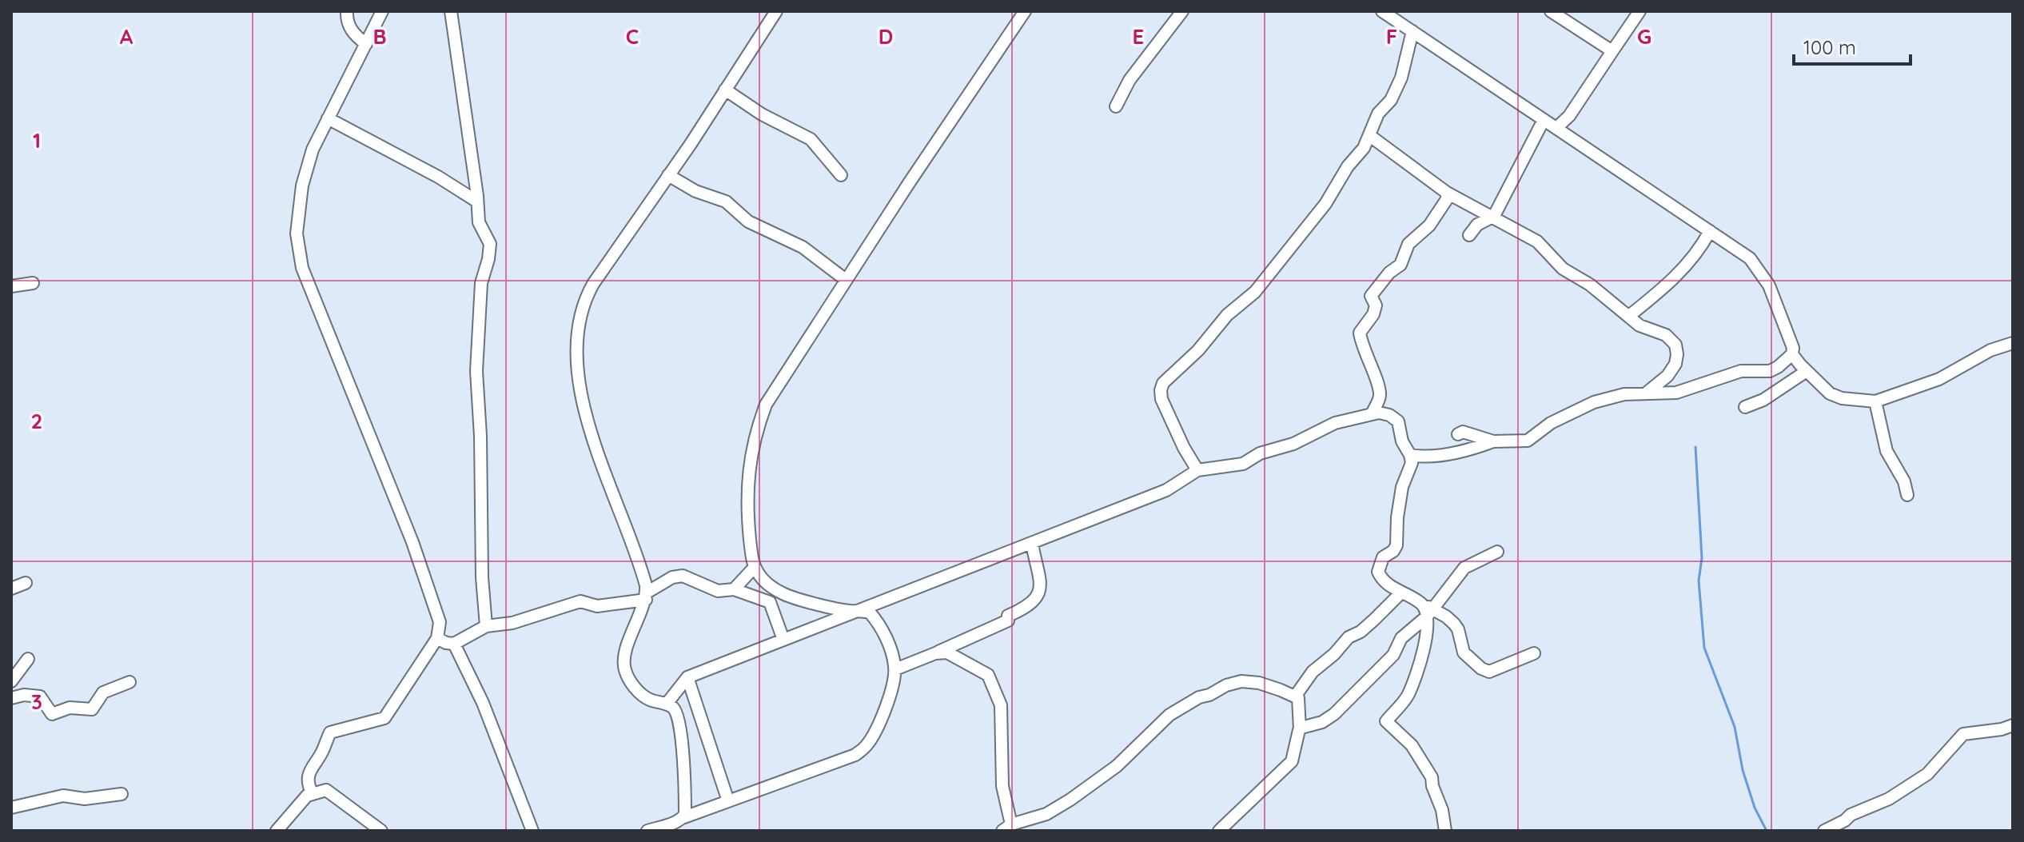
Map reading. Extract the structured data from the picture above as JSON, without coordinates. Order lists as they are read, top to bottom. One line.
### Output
{"scale_bar":"100 m","grid":{"columns":["A","B","C","D","E","F","G"],"rows":["1","2","3"]}}
